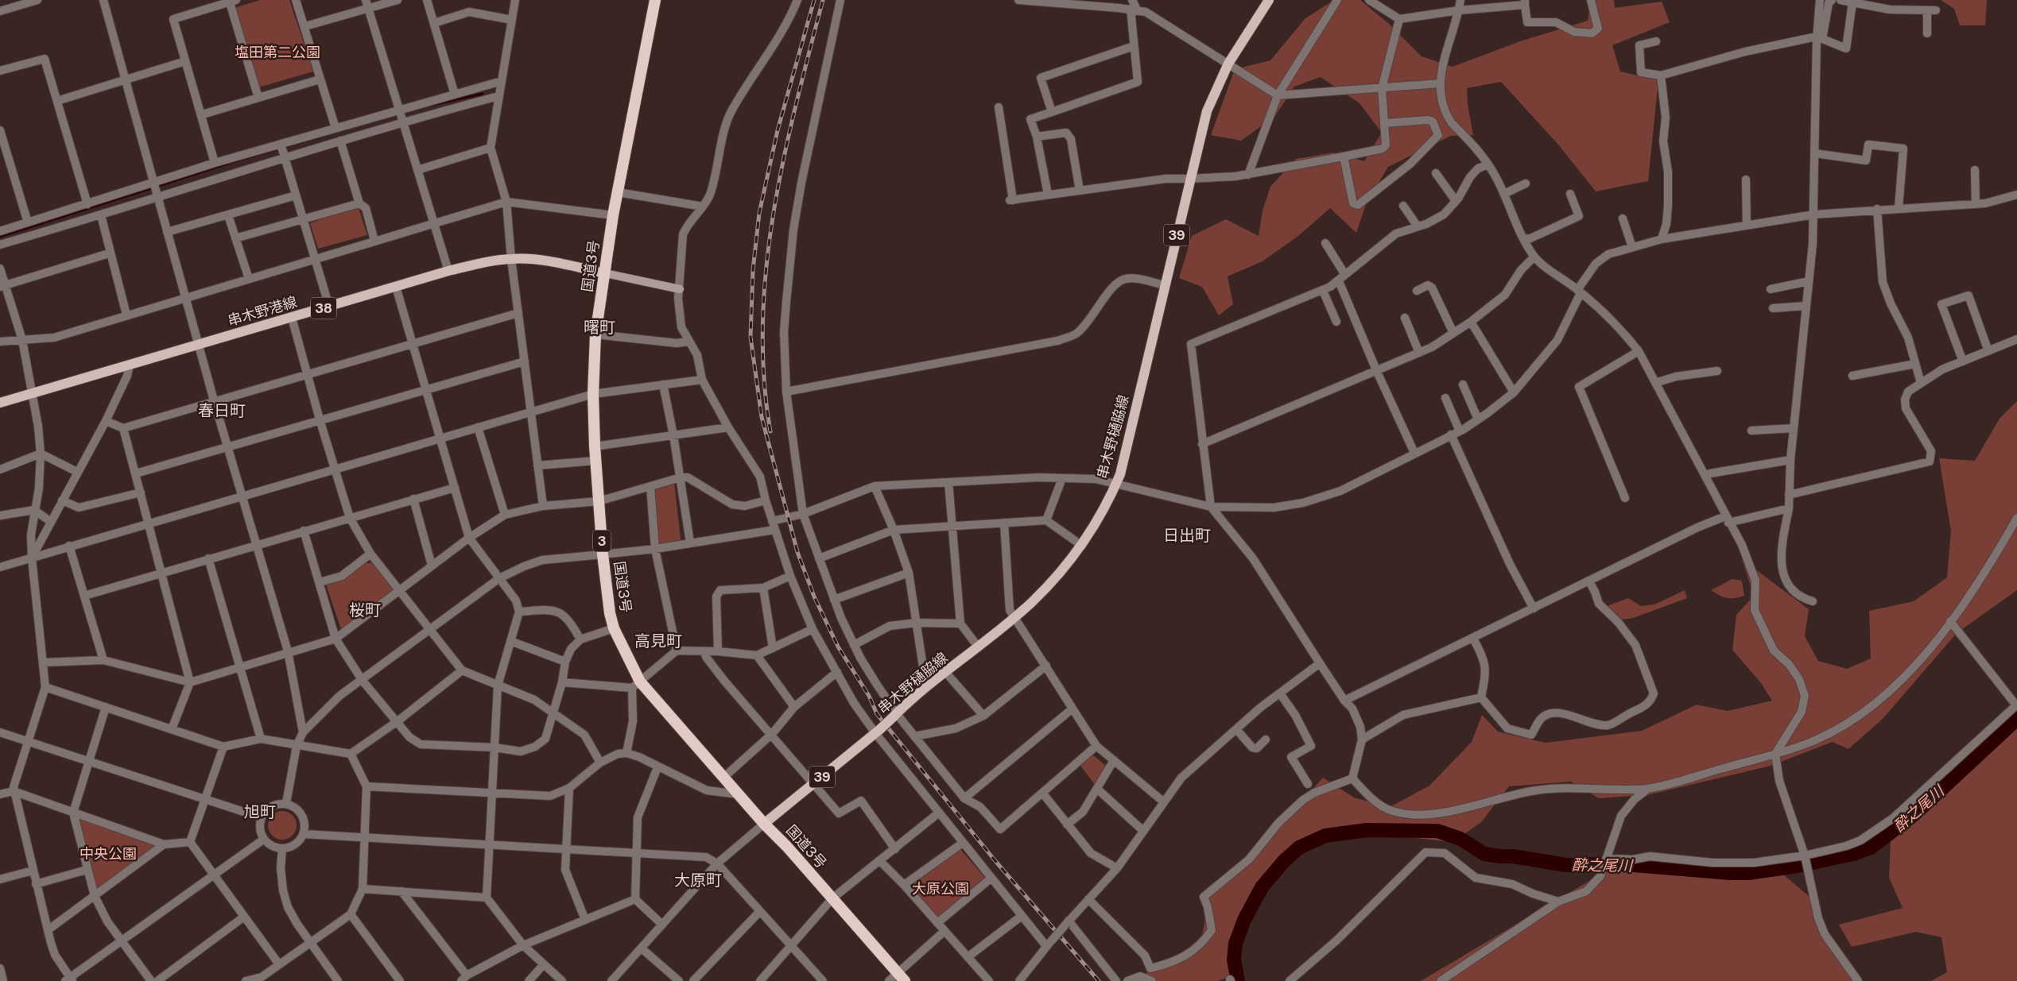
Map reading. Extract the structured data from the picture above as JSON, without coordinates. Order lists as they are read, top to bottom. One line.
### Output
{"streets":{"highway":["国道3号","3"],"main road":["39","38","串木野港線","串木野樋脇線"]},"crossings":[["国道3号","串木野港線"],["国道3号","串木野樋脇線"]],"districts":["曙町","春日町","日出町","桜町","高見町","旭町","大原町"],"water":["酔之尾川"],"parks":["塩田第二公園","中央公園","大原公園"]}
